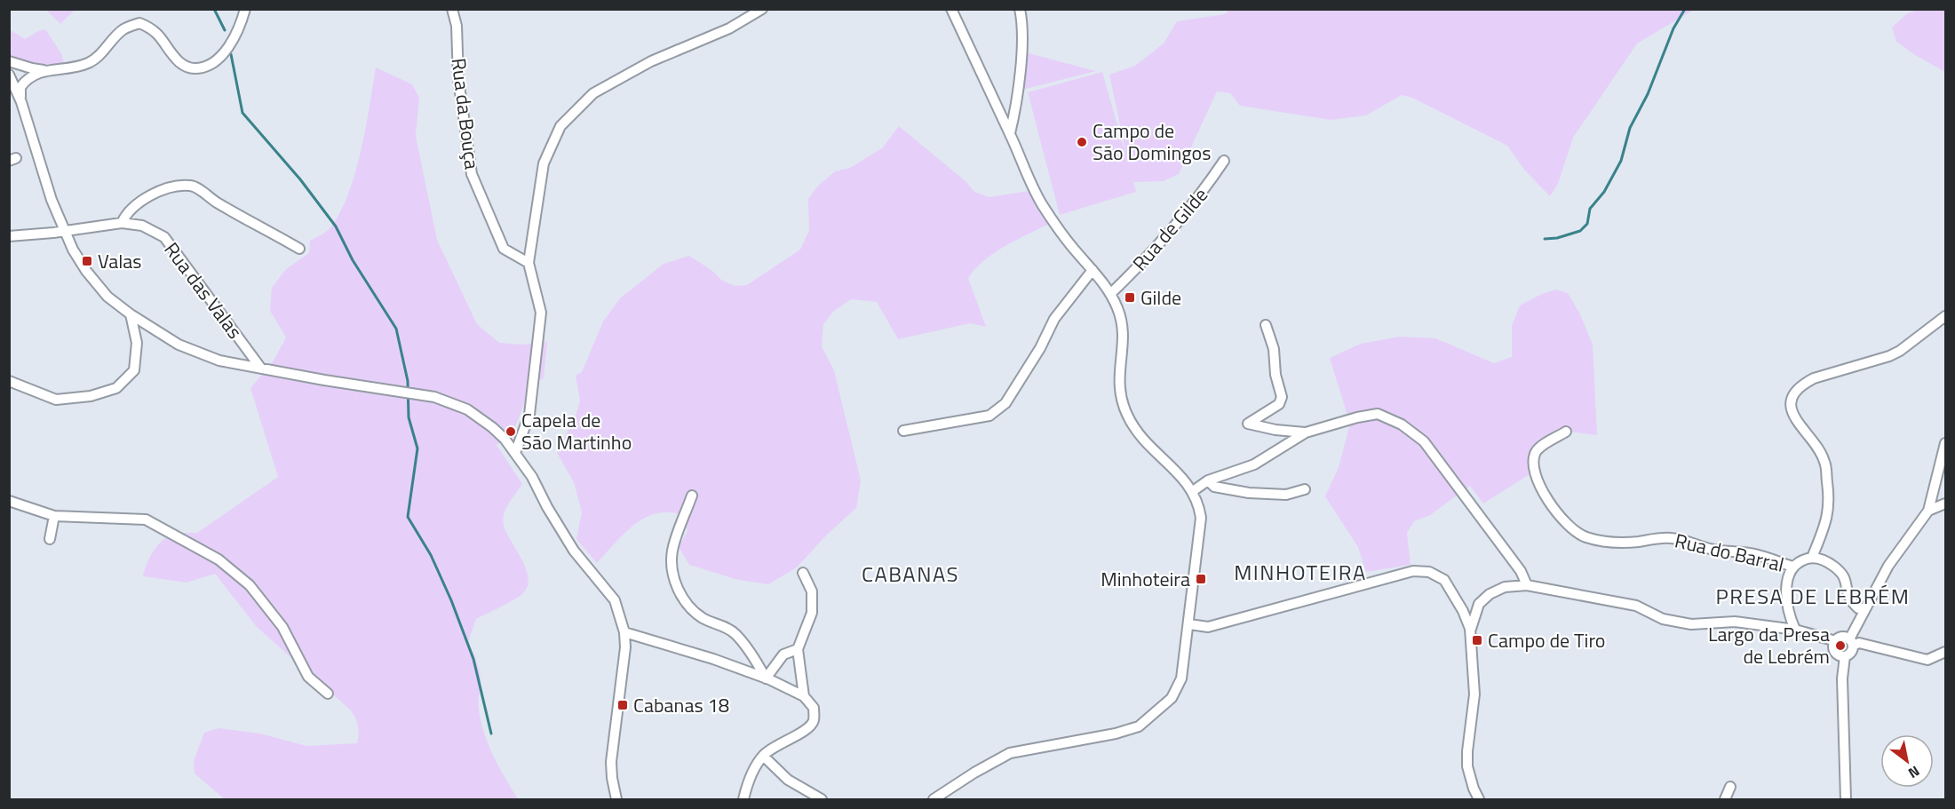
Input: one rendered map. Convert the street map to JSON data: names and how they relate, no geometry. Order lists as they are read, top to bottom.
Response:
{
  "streets": {
    "street": [
      "Rua da Bouça",
      "Rua de Gilde",
      "Rua das Valas",
      "Rua do Barral"
    ]
  },
  "districts": ["MINHOTEIRA", "CABANAS", "PRESA DE LEBRÉM"],
  "places": {
    "other": ["Campo de São Domingos", "Capela de São Martinho", "Largo da Presa de Lebrém"],
    "transit": [
      "Valas",
      "Gilde",
      "Minhoteira",
      "Campo de Tiro",
      "Cabanas 18"
    ]
  },
  "north": "bottom right"
}
